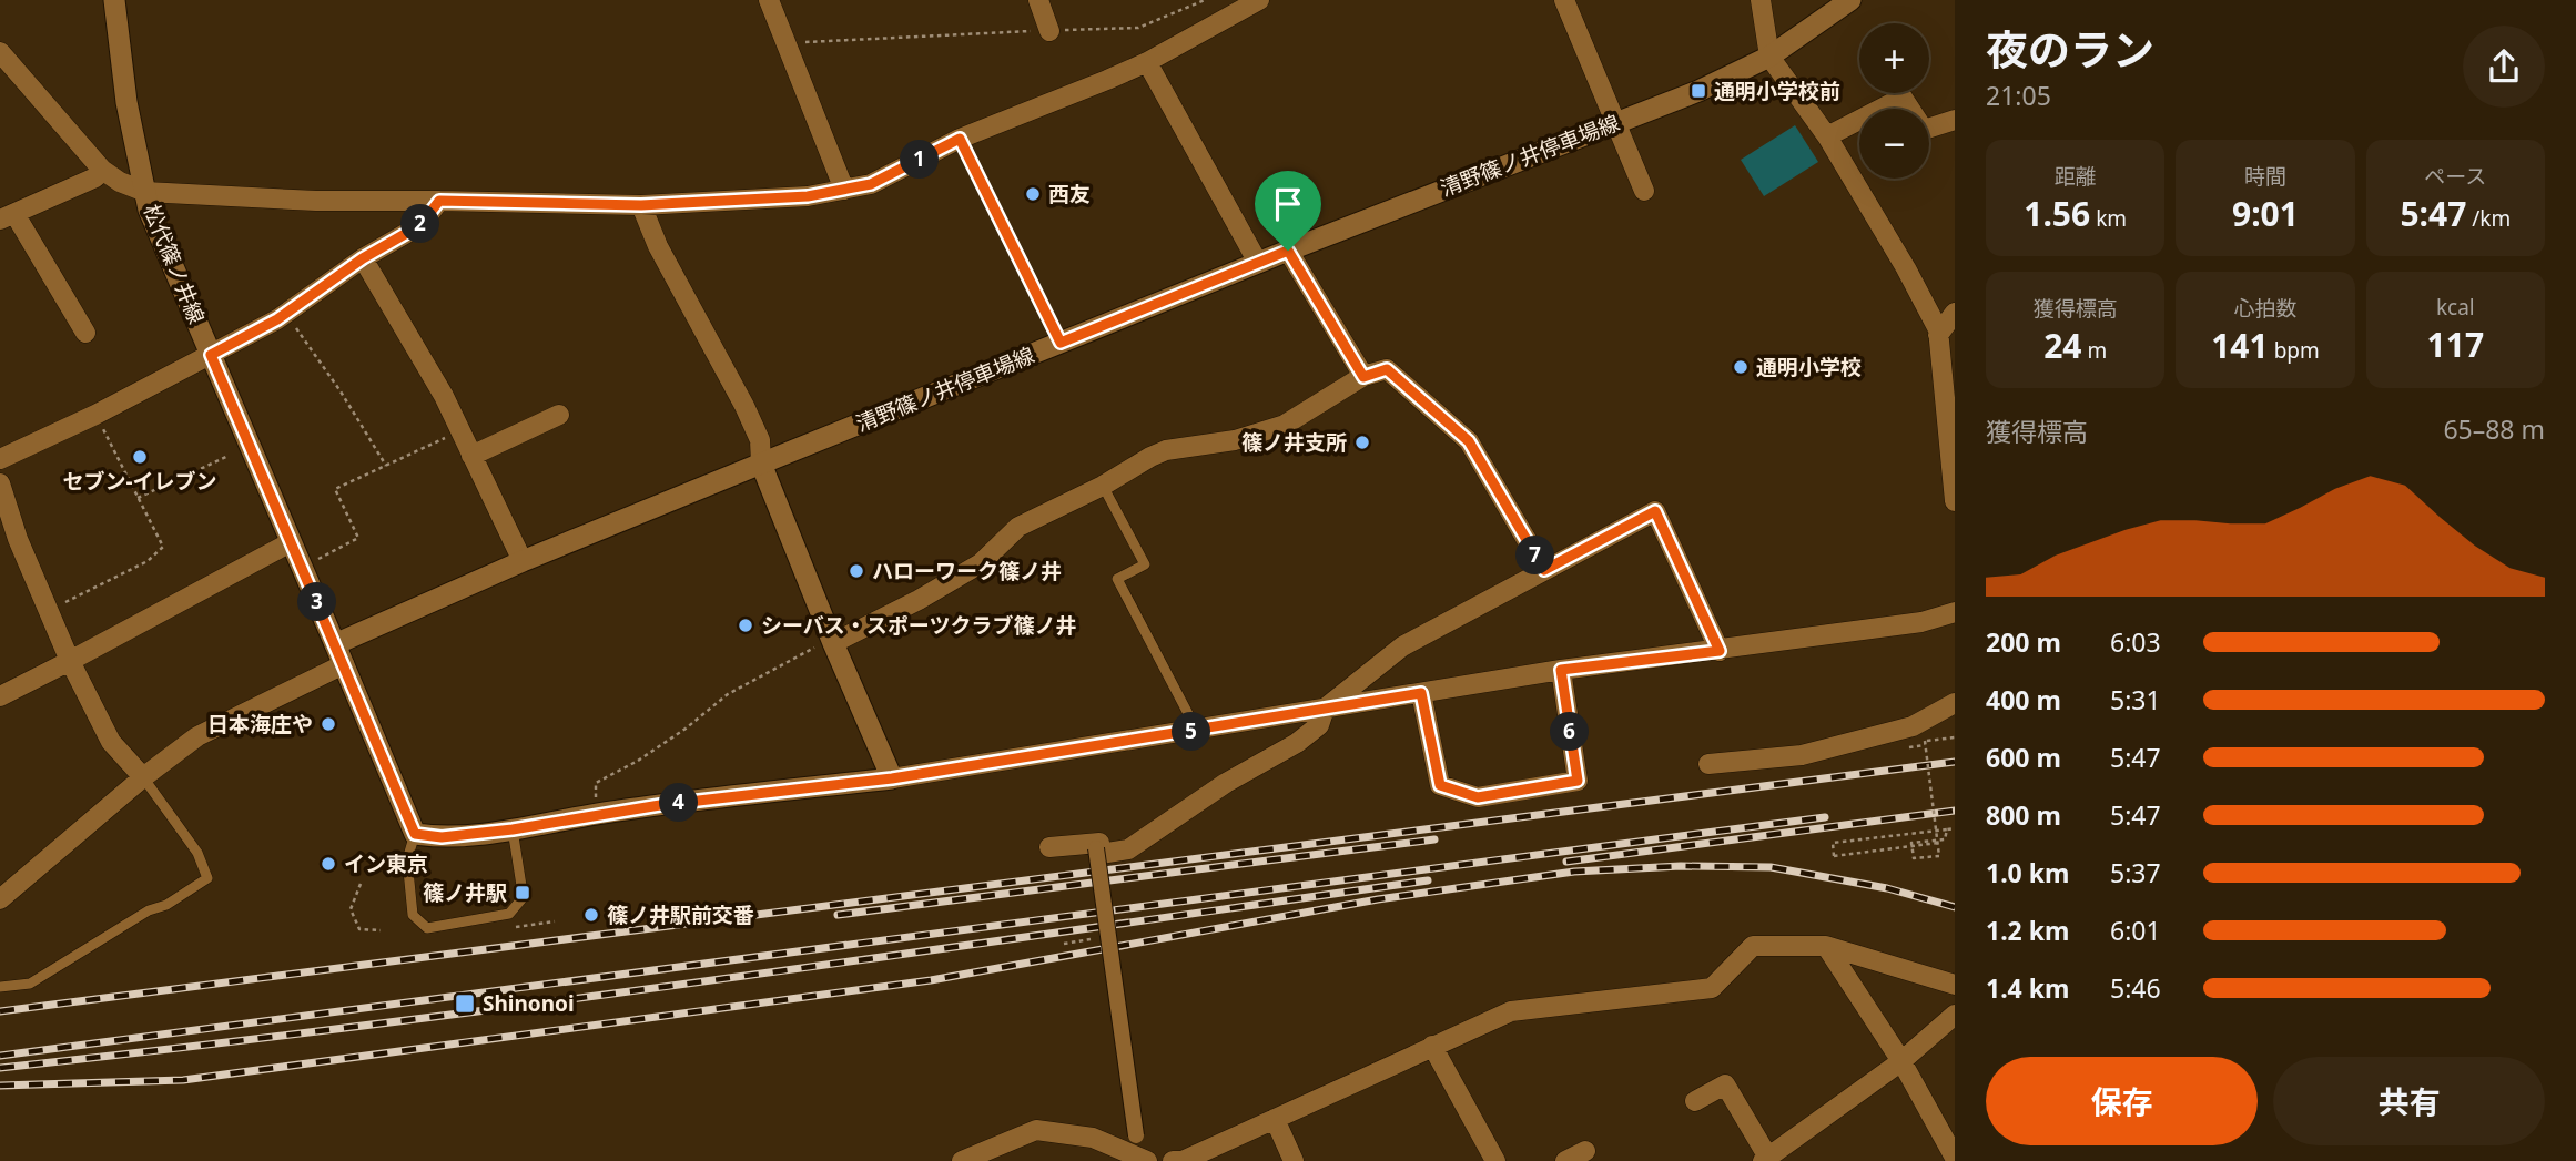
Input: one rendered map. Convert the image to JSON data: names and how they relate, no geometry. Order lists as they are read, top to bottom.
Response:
{
  "streets": {
    "main road": ["清野篠ノ井停車場線", "松代篠ノ井線"]
  },
  "crossings": [
    ["清野篠ノ井停車場線", "松代篠ノ井線"]
  ],
  "places": {
    "transit": ["通明小学校前", "篠ノ井駅", "Shinonoi"],
    "other": [
      "西友",
      "通明小学校",
      "篠ノ井支所",
      "セブン-イレブン",
      "ハローワーク篠ノ井",
      "シーバス・スポーツクラブ篠ノ井",
      "日本海庄や",
      "イン東京",
      "篠ノ井駅前交番"
    ]
  },
  "page": {
    "heading": ["夜のラン", "21:05"],
    "map_buttons": ["+", "−"],
    "stats": [
      ["距離", "1.56 km"],
      ["時間", "9:01"],
      ["ペース", "5:47 /km"],
      ["獲得標高", "24 m"],
      ["心拍数", "141 bpm"],
      ["kcal", "117"]
    ],
    "pins": [
      "1",
      "2",
      "7",
      "3",
      "5",
      "6",
      "4"
    ],
    "chart": ["獲得標高", "65–88 m"],
    "list": [
      {
        "name": "200 m",
        "note": "6:03"
      },
      {
        "name": "400 m",
        "note": "5:31"
      },
      {
        "name": "600 m",
        "note": "5:47"
      },
      {
        "name": "800 m",
        "note": "5:47"
      },
      {
        "name": "1.0 km",
        "note": "5:37"
      },
      {
        "name": "1.2 km",
        "note": "6:01"
      },
      {
        "name": "1.4 km",
        "note": "5:46"
      }
    ],
    "buttons": ["保存", "共有"]
  }
}
